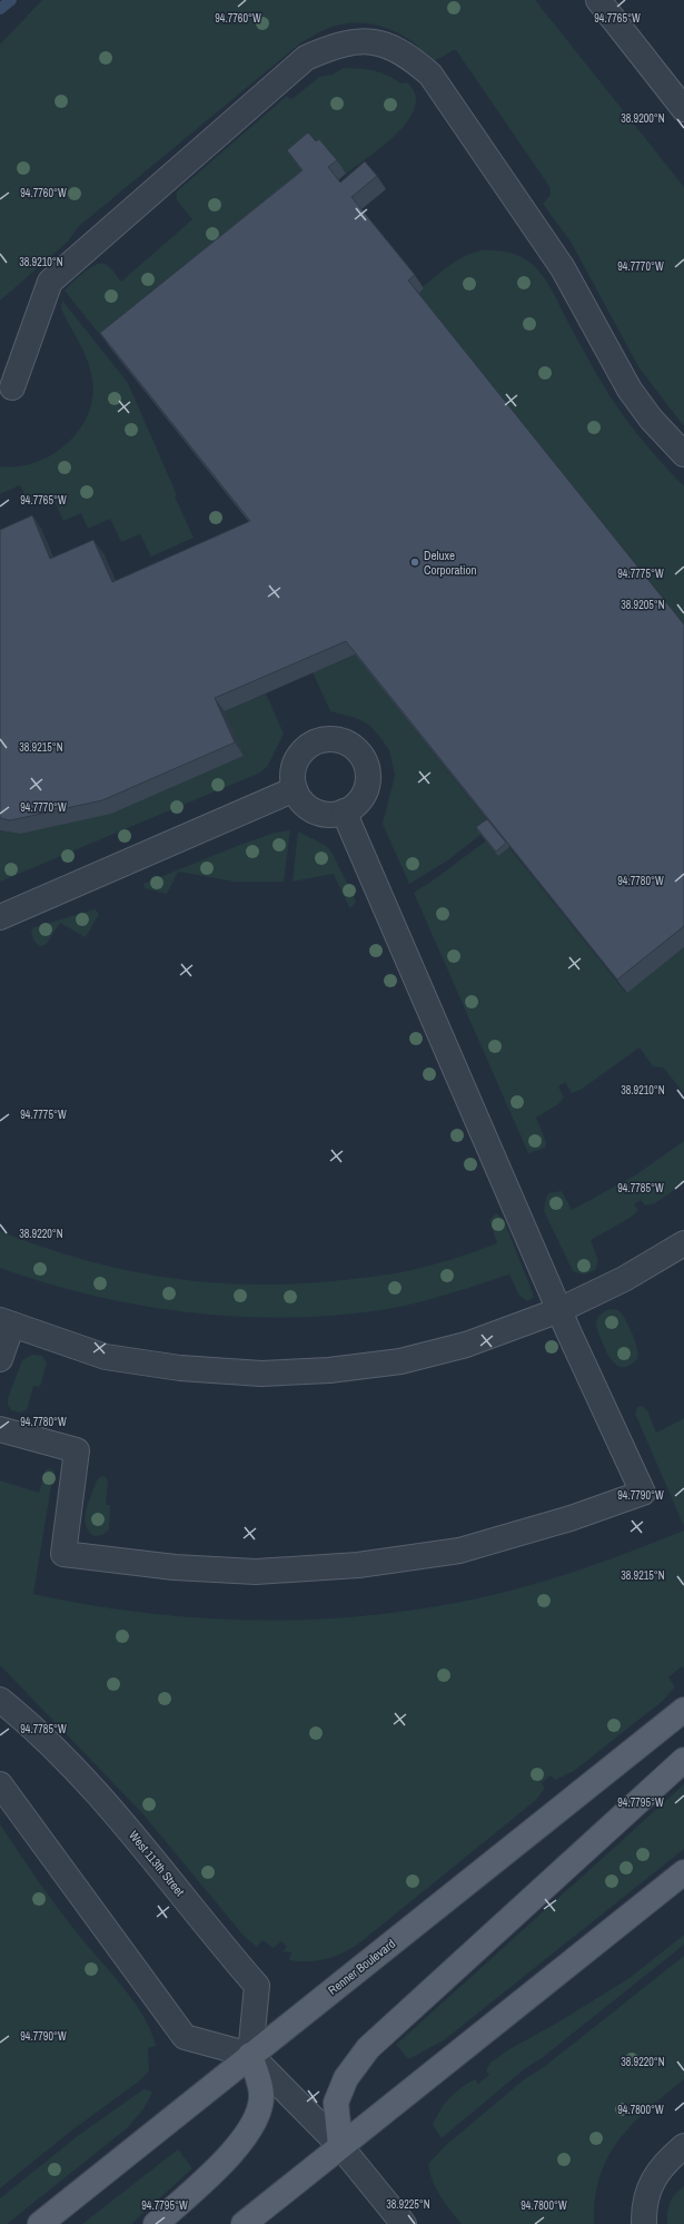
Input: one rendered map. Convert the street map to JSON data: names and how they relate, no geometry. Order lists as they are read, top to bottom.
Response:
{
  "streets": {
    "main road": ["Renner Boulevard"],
    "street": ["West 113th Street"]
  },
  "crossings": [
    ["West 113th Street", "Renner Boulevard"]
  ],
  "places": ["Deluxe Corporation"],
  "coordinates": [
    "94.7760°W",
    "94.7765°W",
    "38.9200°N",
    "38.9210°N",
    "94.7770°W",
    "94.7775°W",
    "38.9205°N",
    "38.9215°N",
    "94.7780°W",
    "94.7785°W",
    "38.9220°N",
    "94.7790°W",
    "94.7795°W",
    "94.7800°W",
    "38.9225°N"
  ]
}
